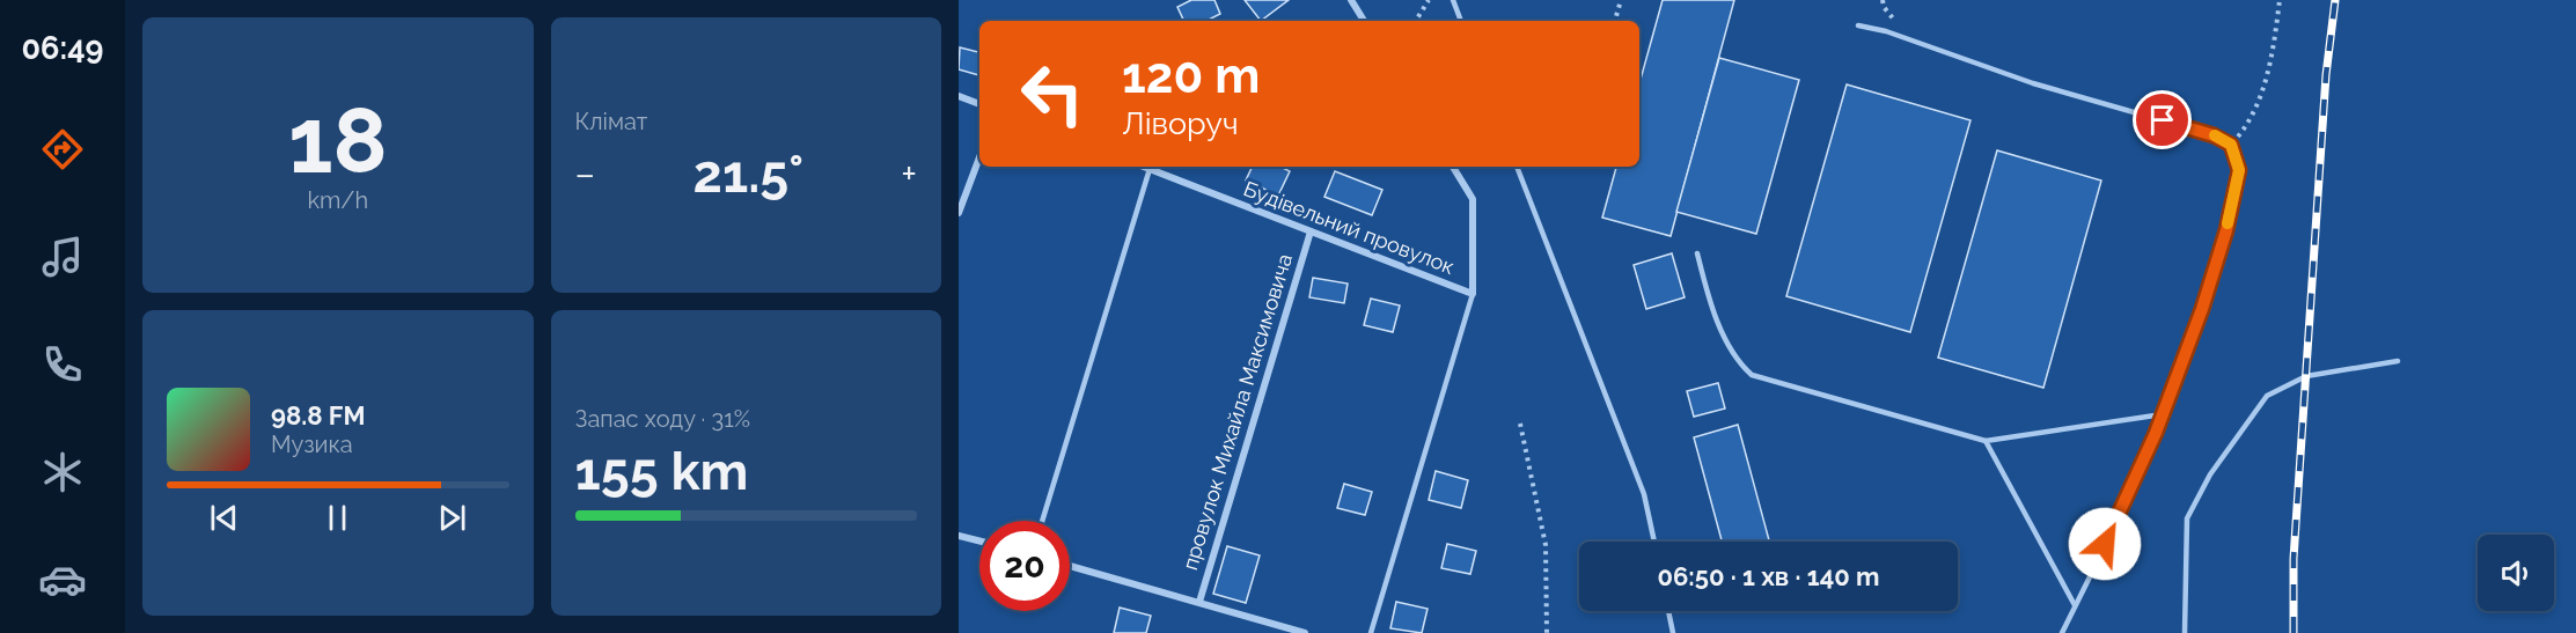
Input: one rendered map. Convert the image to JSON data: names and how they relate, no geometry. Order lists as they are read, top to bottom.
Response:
{
  "streets": {
    "street": ["Будівельний провулок", "провулок Михайла Максимовича"]
  },
  "crossings": [
    ["Будівельний провулок", "провулок Михайла Максимовича"]
  ],
  "page": {
    "tabs": "06:49",
    "tile": [
      ["18", "km/h"],
      "Клімат",
      ["Запас ходу · 31%", "155 km"]
    ],
    "turn": ["120 m", "Ліворуч"],
    "heat": ["−", "21.5°", "+"],
    "song": ["98.8 FM", "Музика"],
    "limit": "20",
    "trip": "06:50 · 1 хв · 140 m"
  }
}
